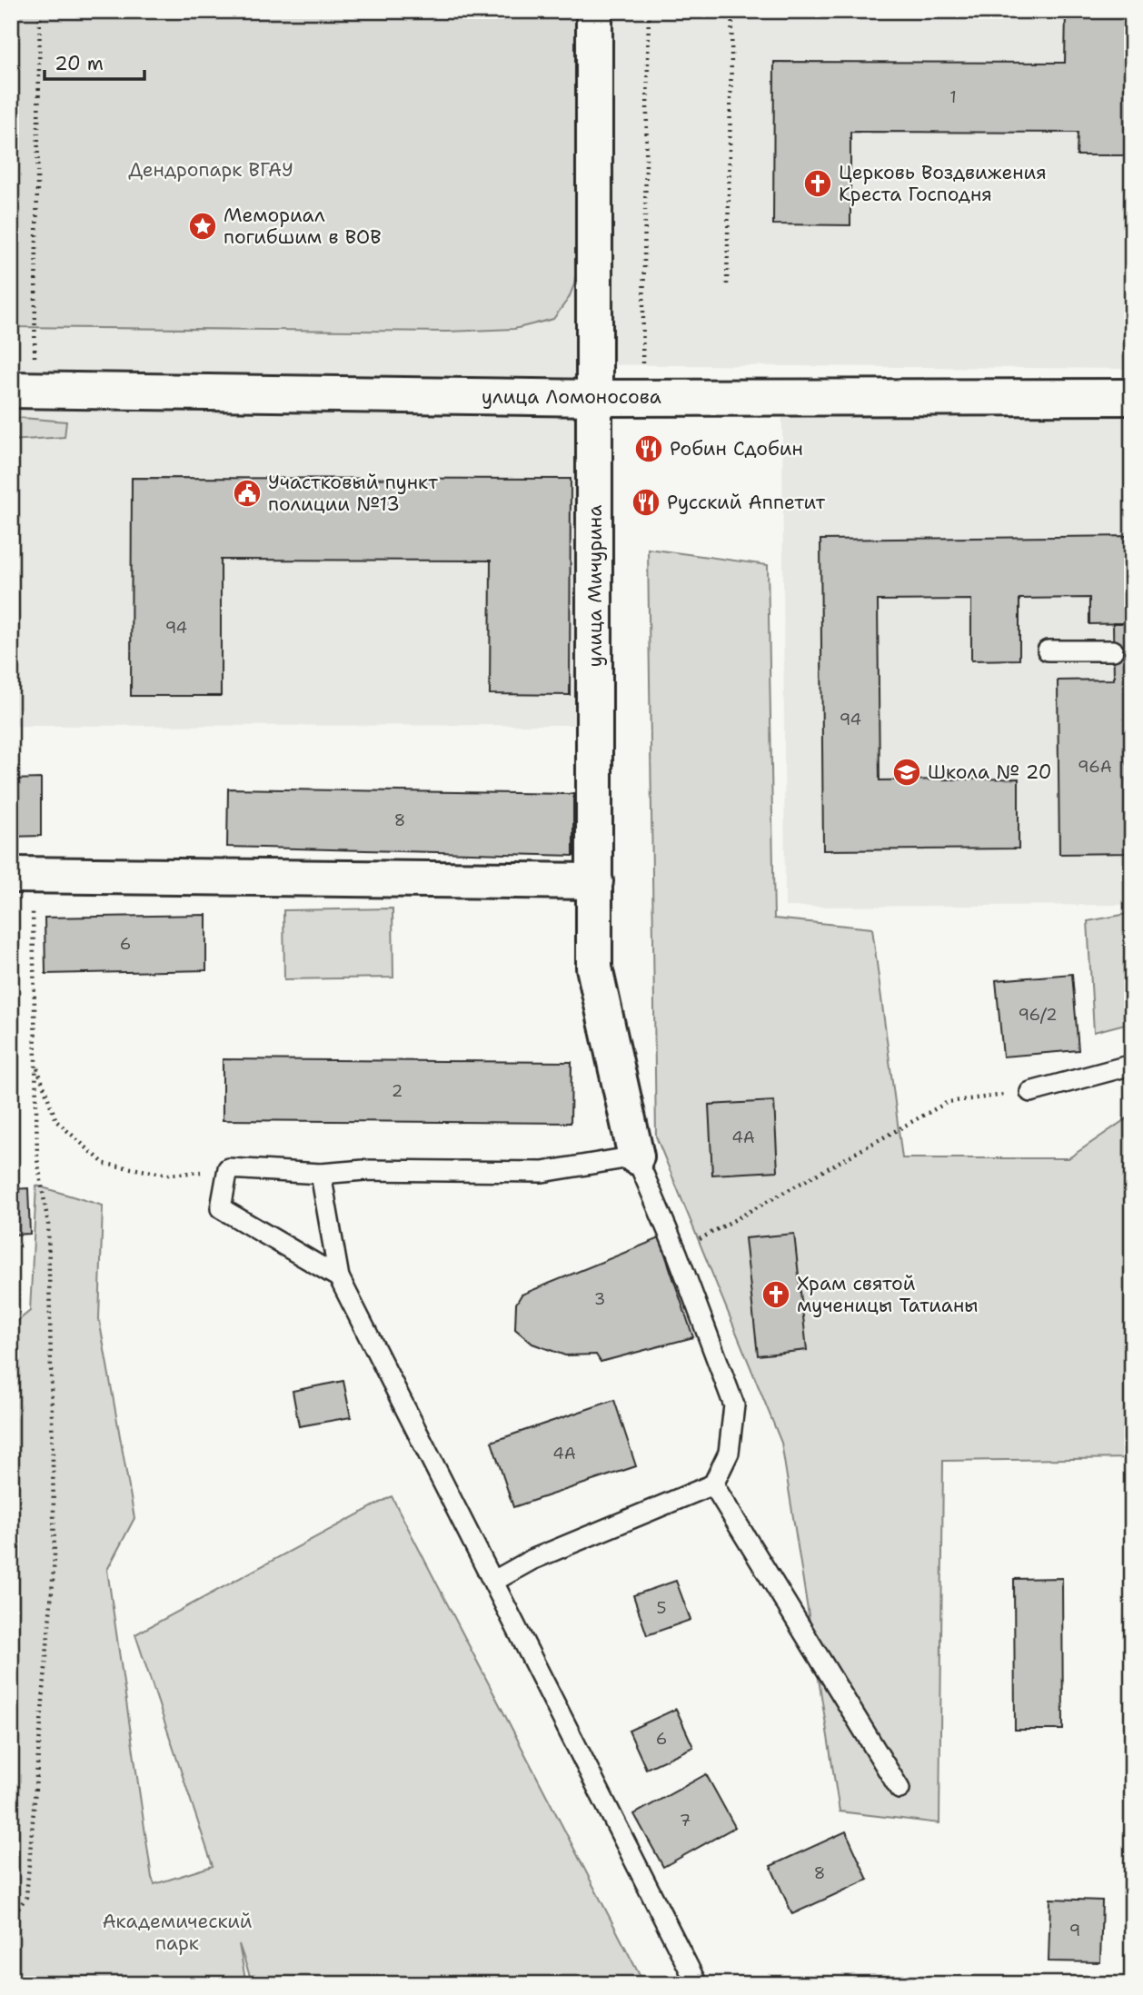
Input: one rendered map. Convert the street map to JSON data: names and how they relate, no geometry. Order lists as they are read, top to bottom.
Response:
{
  "streets": {
    "street": ["улица Ломоносова", "улица Мичурина"]
  },
  "crossings": [
    ["улица Ломоносова", "улица Мичурина"]
  ],
  "parks": ["Дендропарк ВГАУ", "Академический парк"],
  "places": {
    "church": ["Церковь Воздвижения Креста Господня", "Храм святой мученицы Татианы"],
    "place": ["Мемориал погибшим в ВОВ"],
    "restaurant": ["Робин Сдобин", "Русский Аппетит"],
    "public building": ["Участковый пункт полиции №13"],
    "school or university": ["Школа № 20"]
  },
  "house_numbers": [
    "1",
    "94",
    "94",
    "96А",
    "8",
    "6",
    "96/2",
    "2",
    "4А",
    "3",
    "4А",
    "5",
    "6",
    "7",
    "8",
    "9"
  ],
  "scale_bar": "20 m"
}
